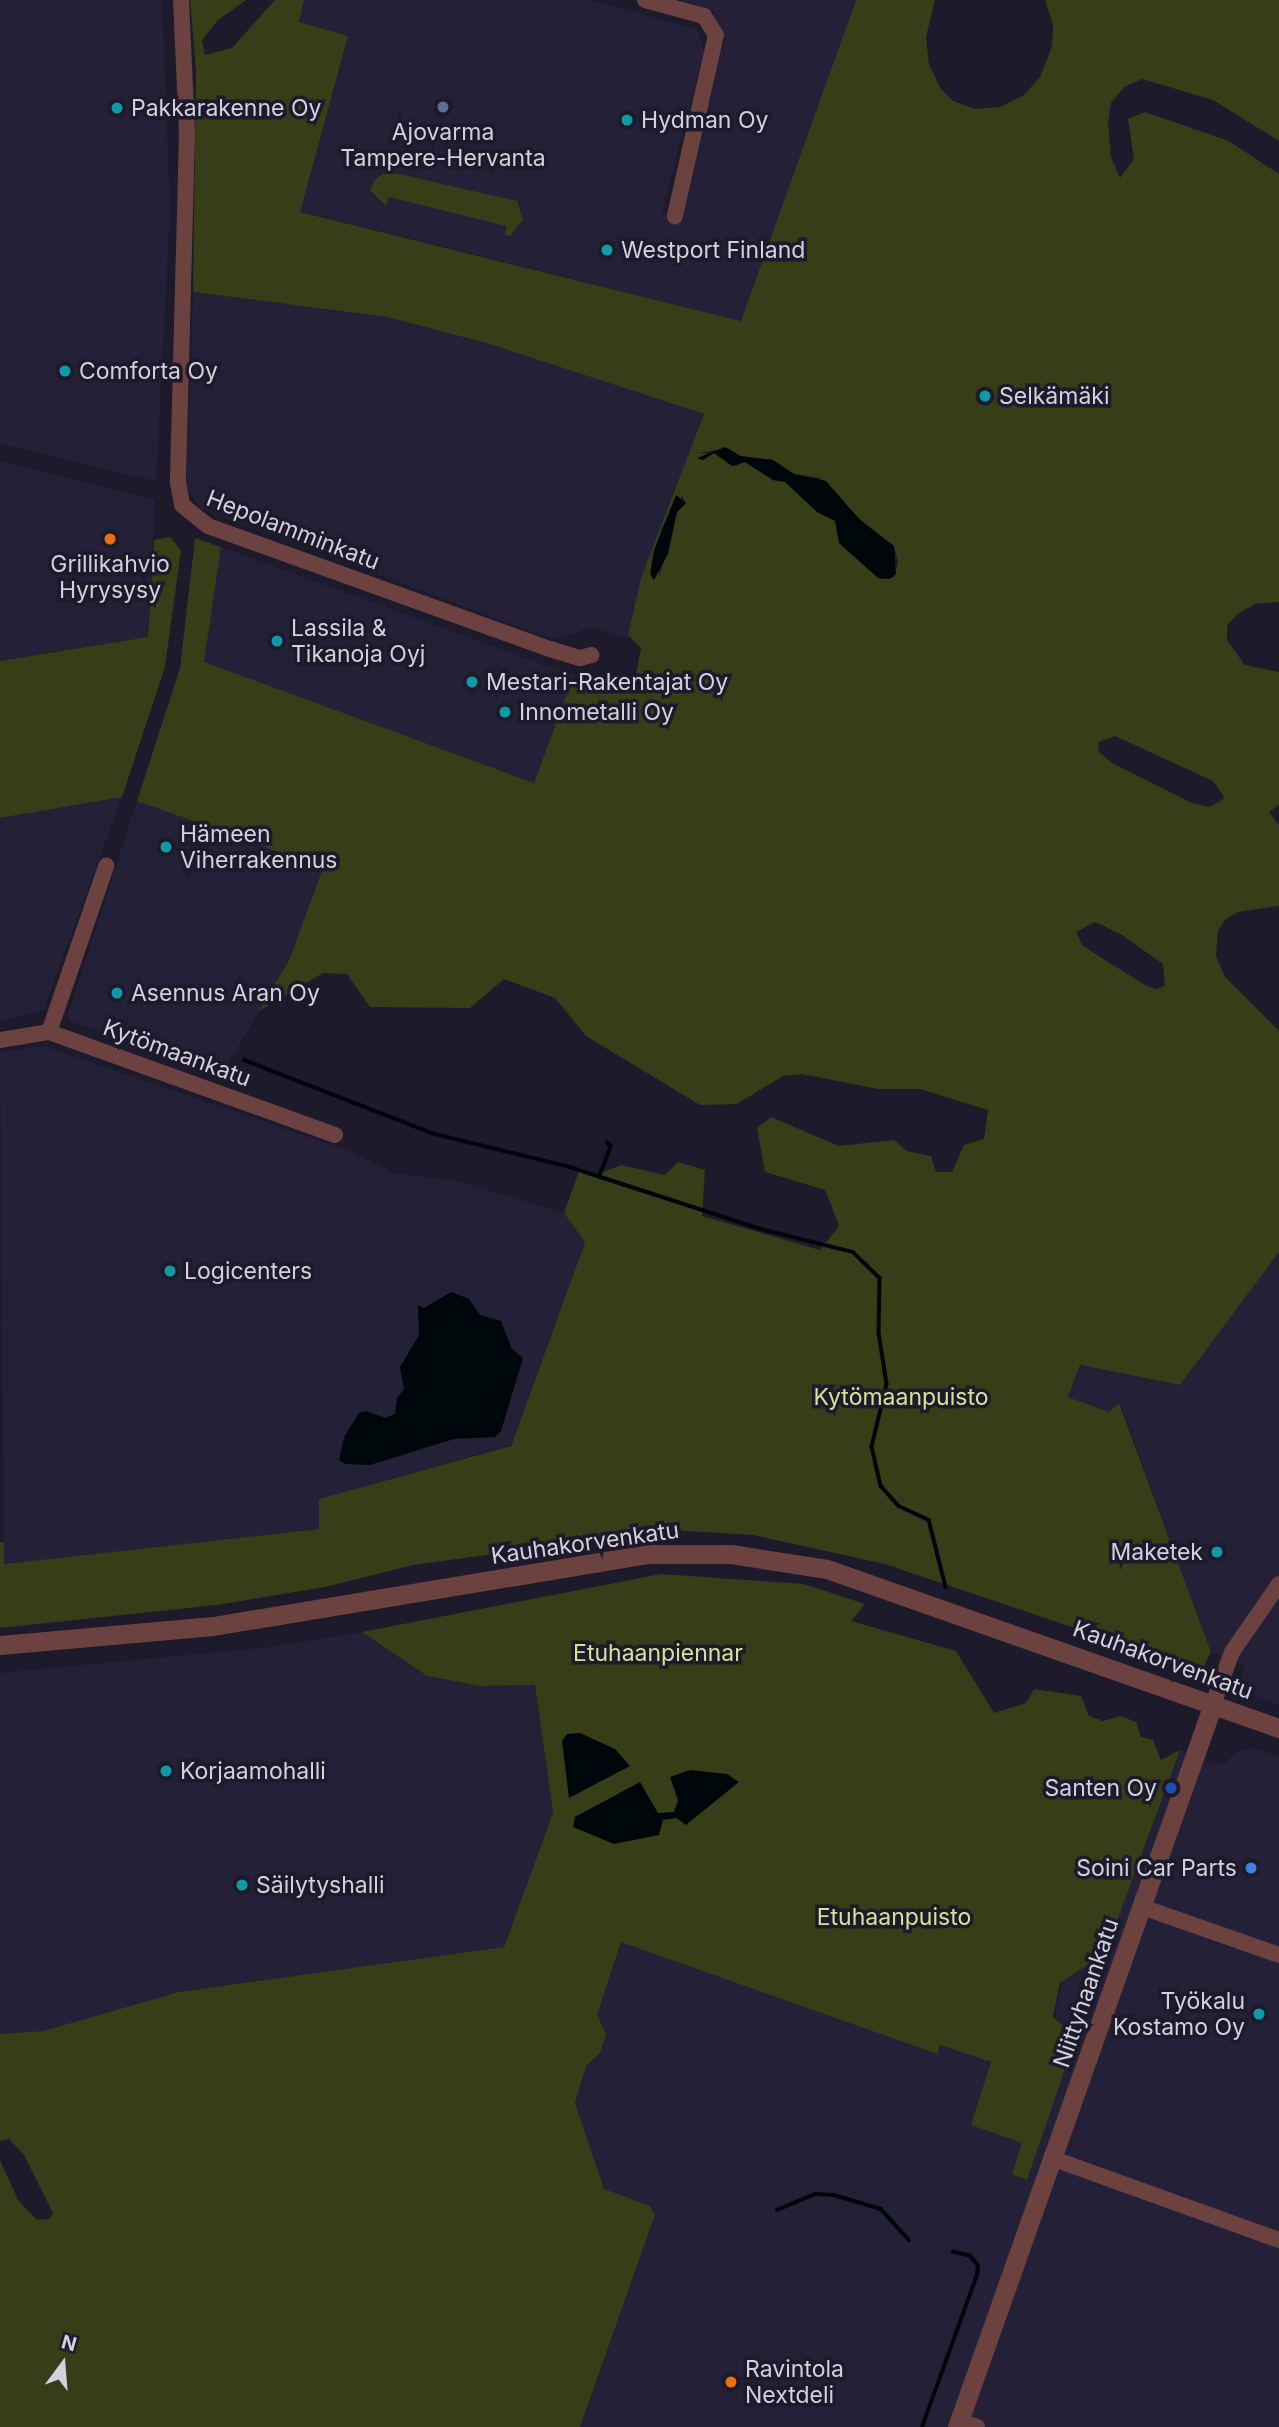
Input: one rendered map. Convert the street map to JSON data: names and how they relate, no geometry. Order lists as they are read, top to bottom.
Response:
{
  "streets": {
    "street": [
      "Hepolamminkatu",
      "Kytömaankatu",
      "Kauhakorvenkatu",
      "Niittyhaankatu"
    ]
  },
  "crossings": [
    ["Kauhakorvenkatu", "Niittyhaankatu"]
  ],
  "parks": ["Kytömaanpuisto", "Etuhaanpiennar", "Etuhaanpuisto"],
  "places": [
    "Ajovarma Tampere-Hervanta",
    "Pakkarakenne Oy",
    "Hydman Oy",
    "Westport Finland",
    "Comforta Oy",
    "Selkämäki",
    "Grillikahvio Hyrysysy",
    "Lassila & Tikanoja Oyj",
    "Mestari-Rakentajat Oy",
    "Innometalli Oy",
    "Hämeen Viherrakennus",
    "Asennus Aran Oy",
    "Logicenters",
    "Maketek",
    "Korjaamohalli",
    "Santen Oy",
    "Soini Car Parts",
    "Säilytyshalli",
    "Työkalu Kostamo Oy",
    "Ravintola Nextdeli"
  ],
  "north": "top"
}
